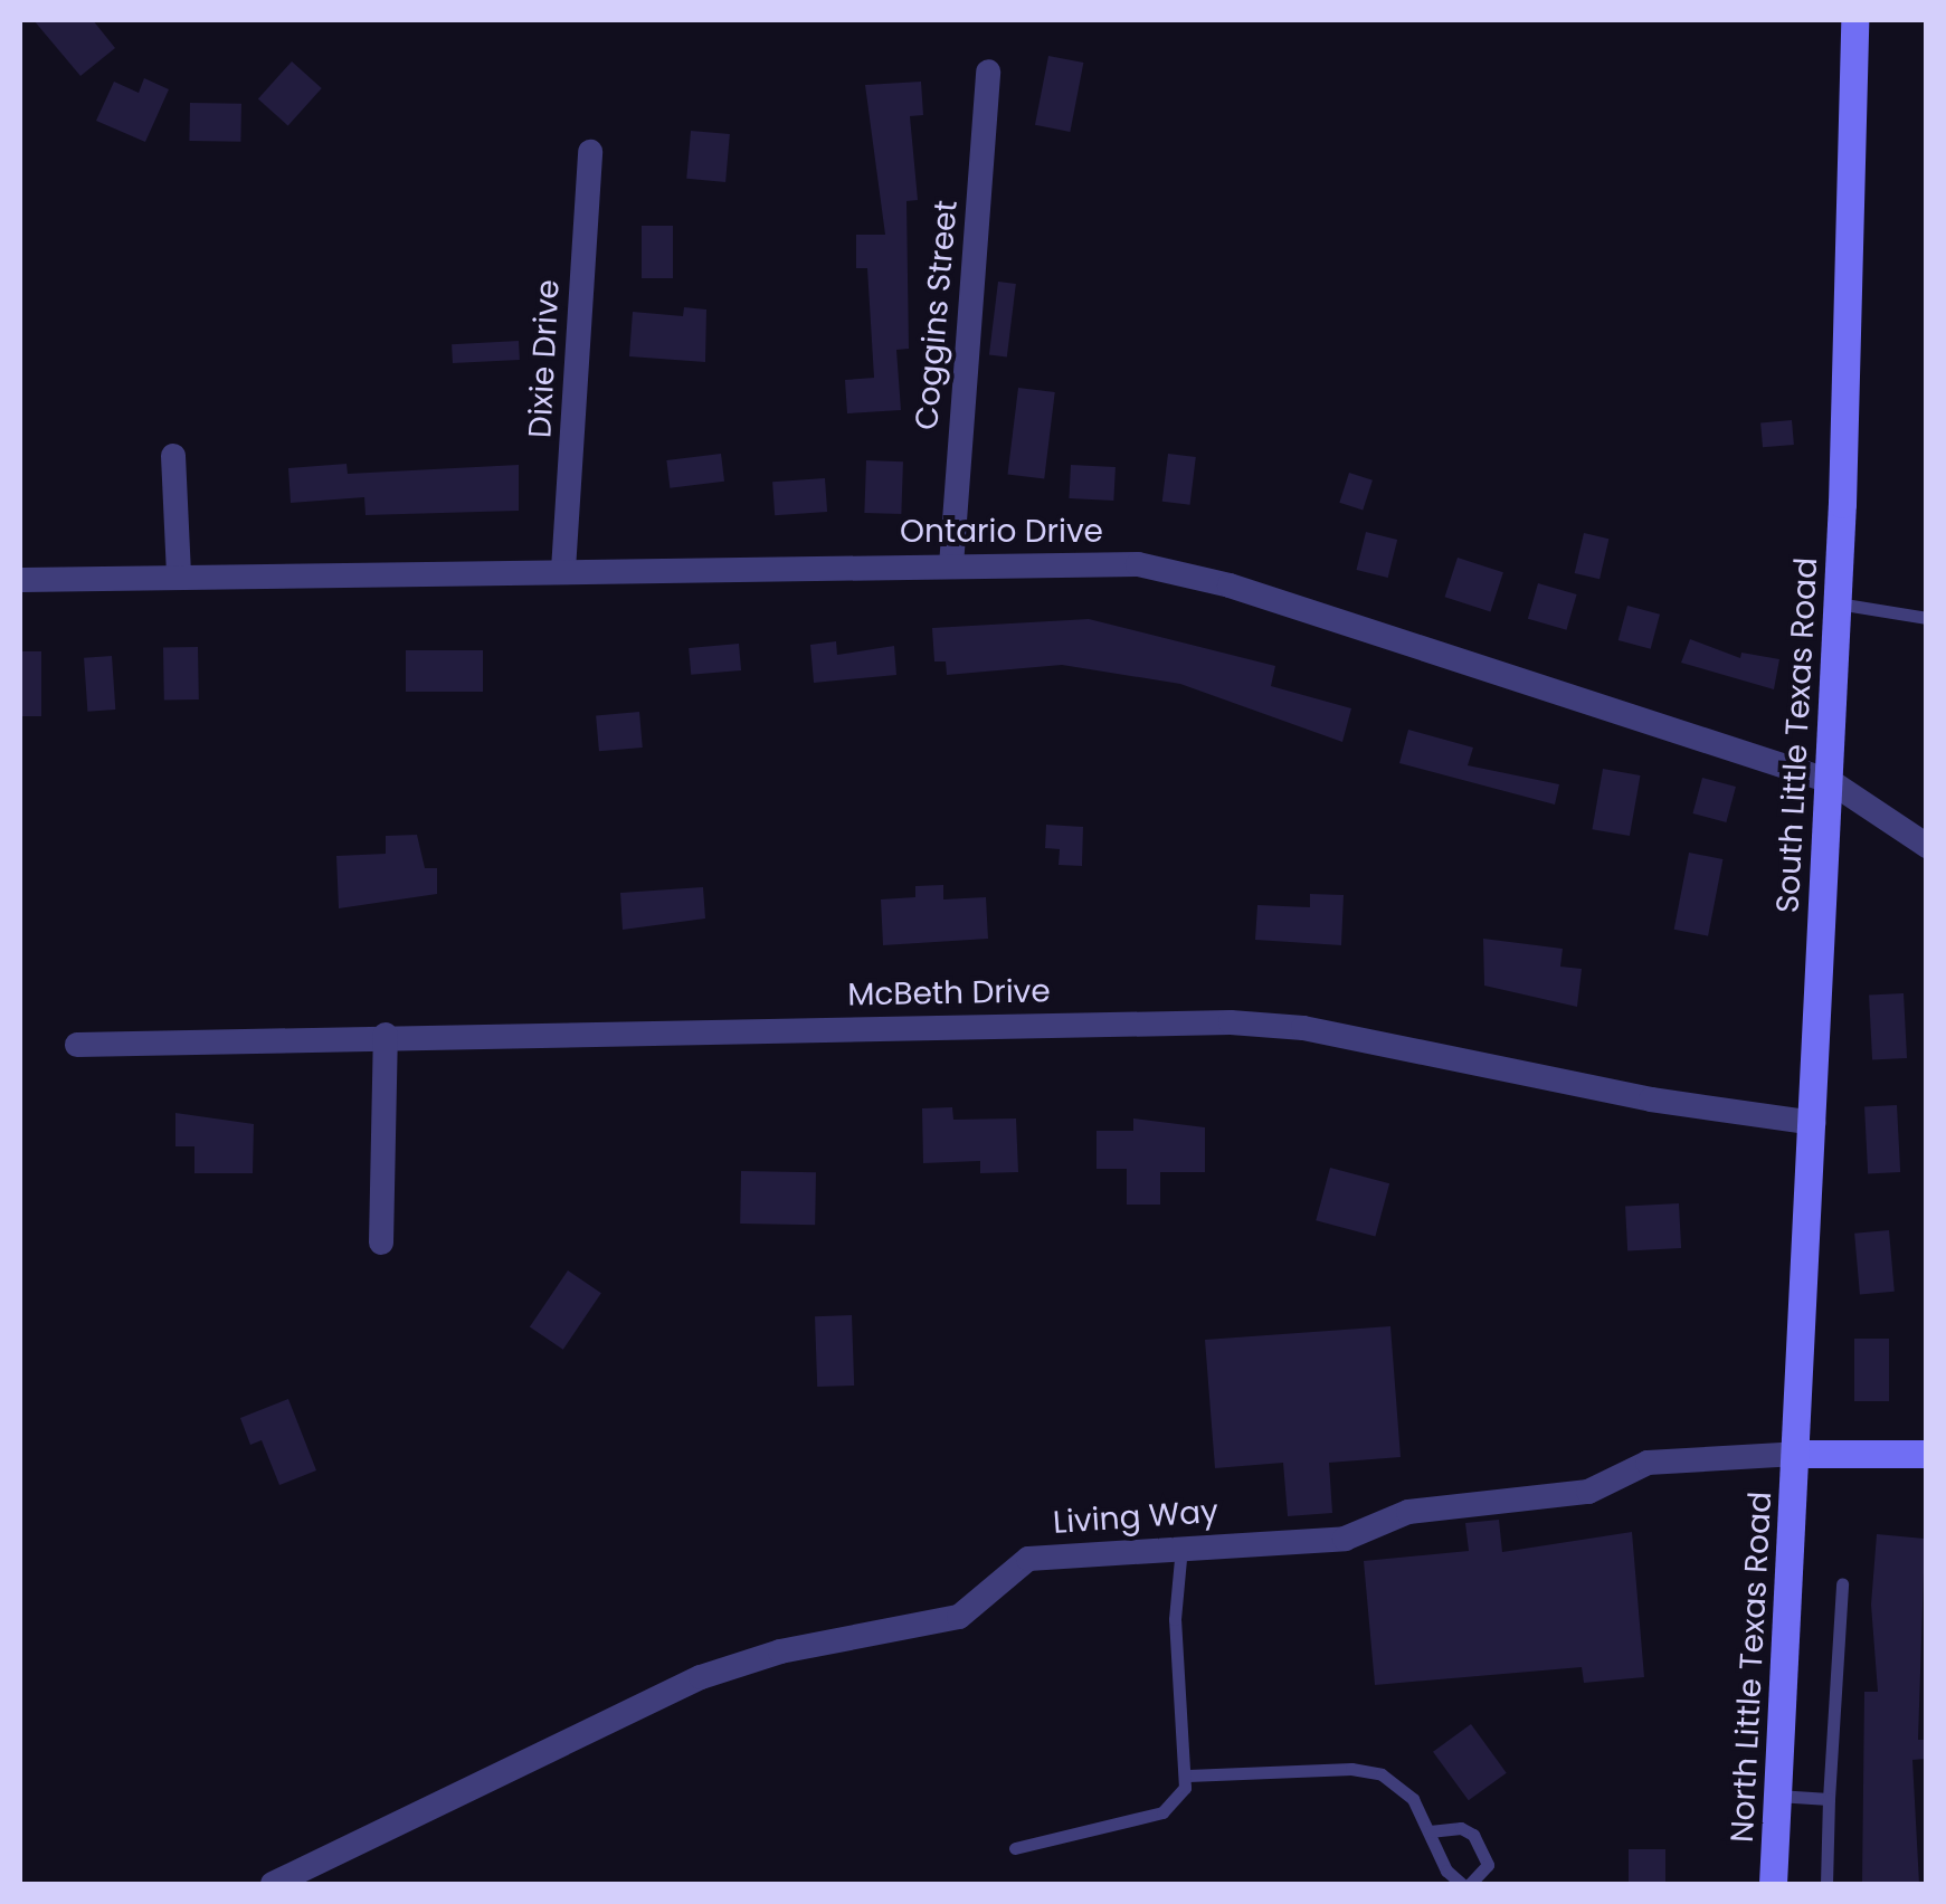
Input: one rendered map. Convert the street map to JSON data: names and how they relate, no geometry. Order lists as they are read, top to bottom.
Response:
{
  "streets": {
    "street": [
      "Coggins Street",
      "Dixie Drive",
      "Ontario Drive",
      "South Little Texas Road",
      "McBeth Drive",
      "Living Way",
      "North Little Texas Road"
    ]
  },
  "crossings": [
    ["Coggins Street", "Ontario Drive"],
    ["Dixie Drive", "Ontario Drive"],
    ["Ontario Drive", "South Little Texas Road"],
    ["South Little Texas Road", "McBeth Drive"],
    ["South Little Texas Road", "Living Way"],
    ["South Little Texas Road", "North Little Texas Road"],
    ["Living Way", "North Little Texas Road"]
  ]
}
